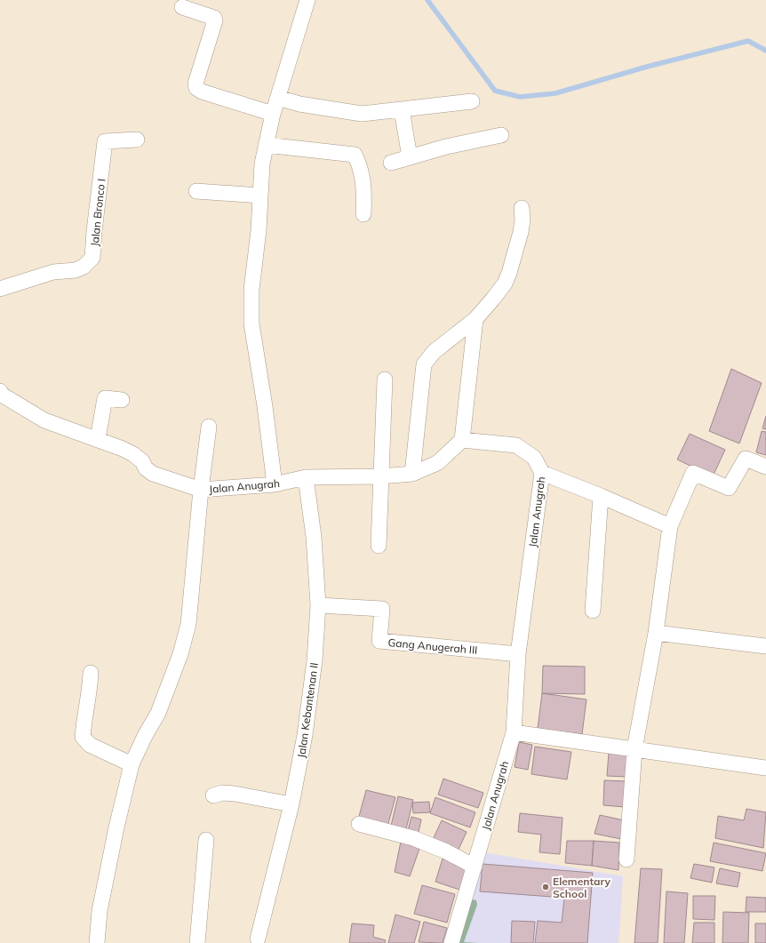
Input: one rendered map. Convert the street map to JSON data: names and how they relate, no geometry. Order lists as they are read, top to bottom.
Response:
{
  "streets": {
    "street": [
      "Jalan Bronco I",
      "Jalan Anugrah",
      "Gang Anugerah III",
      "Jalan Kebantenan II"
    ]
  },
  "crossings": [
    ["Jalan Anugrah", "Gang Anugerah III"],
    ["Jalan Anugrah", "Jalan Kebantenan II"],
    ["Gang Anugerah III", "Jalan Kebantenan II"]
  ],
  "places": ["Elementary School"]
}
